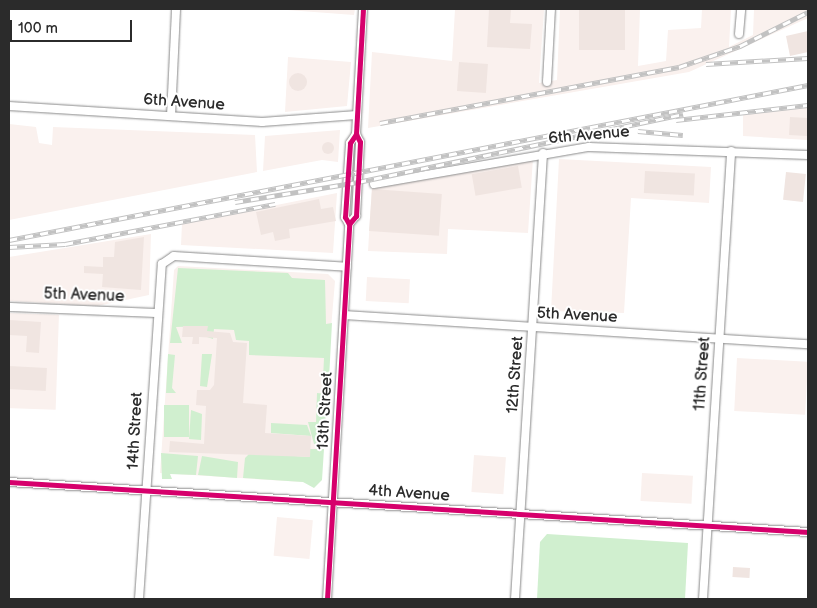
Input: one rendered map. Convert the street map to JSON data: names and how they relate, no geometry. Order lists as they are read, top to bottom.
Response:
{
  "streets": {
    "street": [
      "6th Avenue",
      "5th Avenue",
      "11th Street",
      "12th Street",
      "13th Street",
      "14th Street",
      "4th Avenue"
    ]
  },
  "crossings": [
    ["6th Avenue", "11th Street"],
    ["6th Avenue", "12th Street"],
    ["6th Avenue", "13th Street"],
    ["5th Avenue", "11th Street"],
    ["5th Avenue", "12th Street"],
    ["5th Avenue", "13th Street"],
    ["5th Avenue", "14th Street"],
    ["11th Street", "4th Avenue"],
    ["12th Street", "4th Avenue"],
    ["13th Street", "14th Street"],
    ["13th Street", "4th Avenue"],
    ["14th Street", "4th Avenue"]
  ],
  "scale_bar": "100 m"
}
